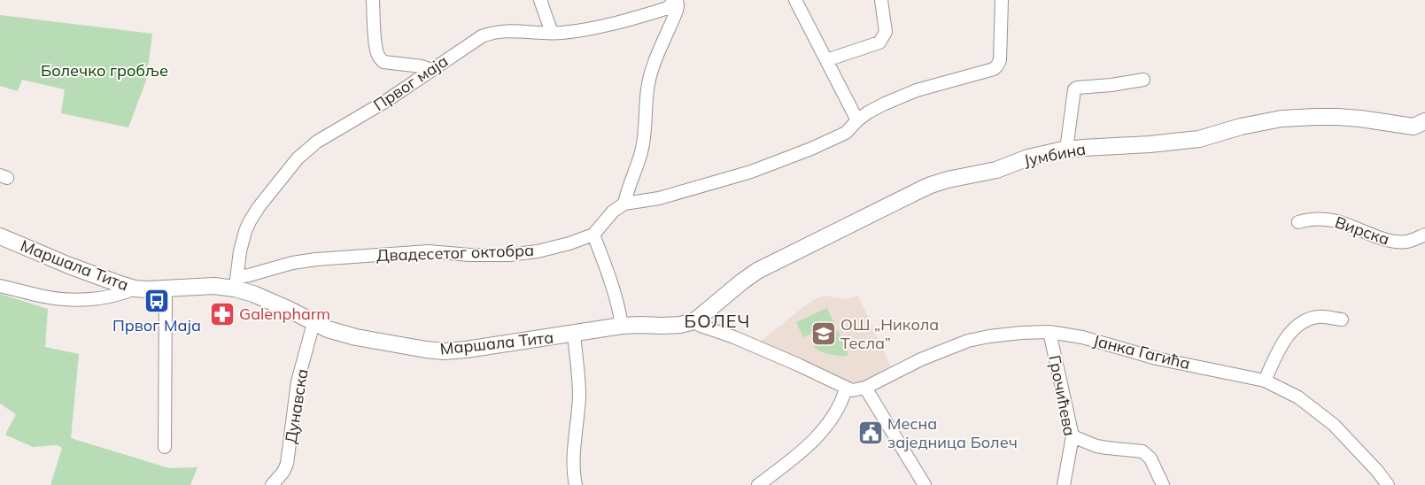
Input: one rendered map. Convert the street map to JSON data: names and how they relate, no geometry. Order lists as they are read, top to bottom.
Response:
{
  "streets": {
    "street": [
      "Првог маја",
      "Јумбина",
      "Вирска",
      "Двадесетог октобра",
      "Маршала Тита",
      "Јанка Гагића",
      "Грочићева",
      "Дунавска"
    ]
  },
  "crossings": [
    ["Првог маја", "Двадесетог октобра"],
    ["Првог маја", "Маршала Тита"],
    ["Јумбина", "Маршала Тита"],
    ["Двадесетог октобра", "Маршала Тита"],
    ["Маршала Тита", "Дунавска"],
    ["Јанка Гагића", "Грочићева"]
  ],
  "districts": ["БОЛЕЧ"],
  "parks": ["Болечко гробље"],
  "places": {
    "bus stop": ["Првог Маја"],
    "pharmacy": ["Galenpharm"],
    "school or university": ["ОШ „Никола Тесла”"],
    "public building": ["Месна заједница Болеч"]
  }
}
